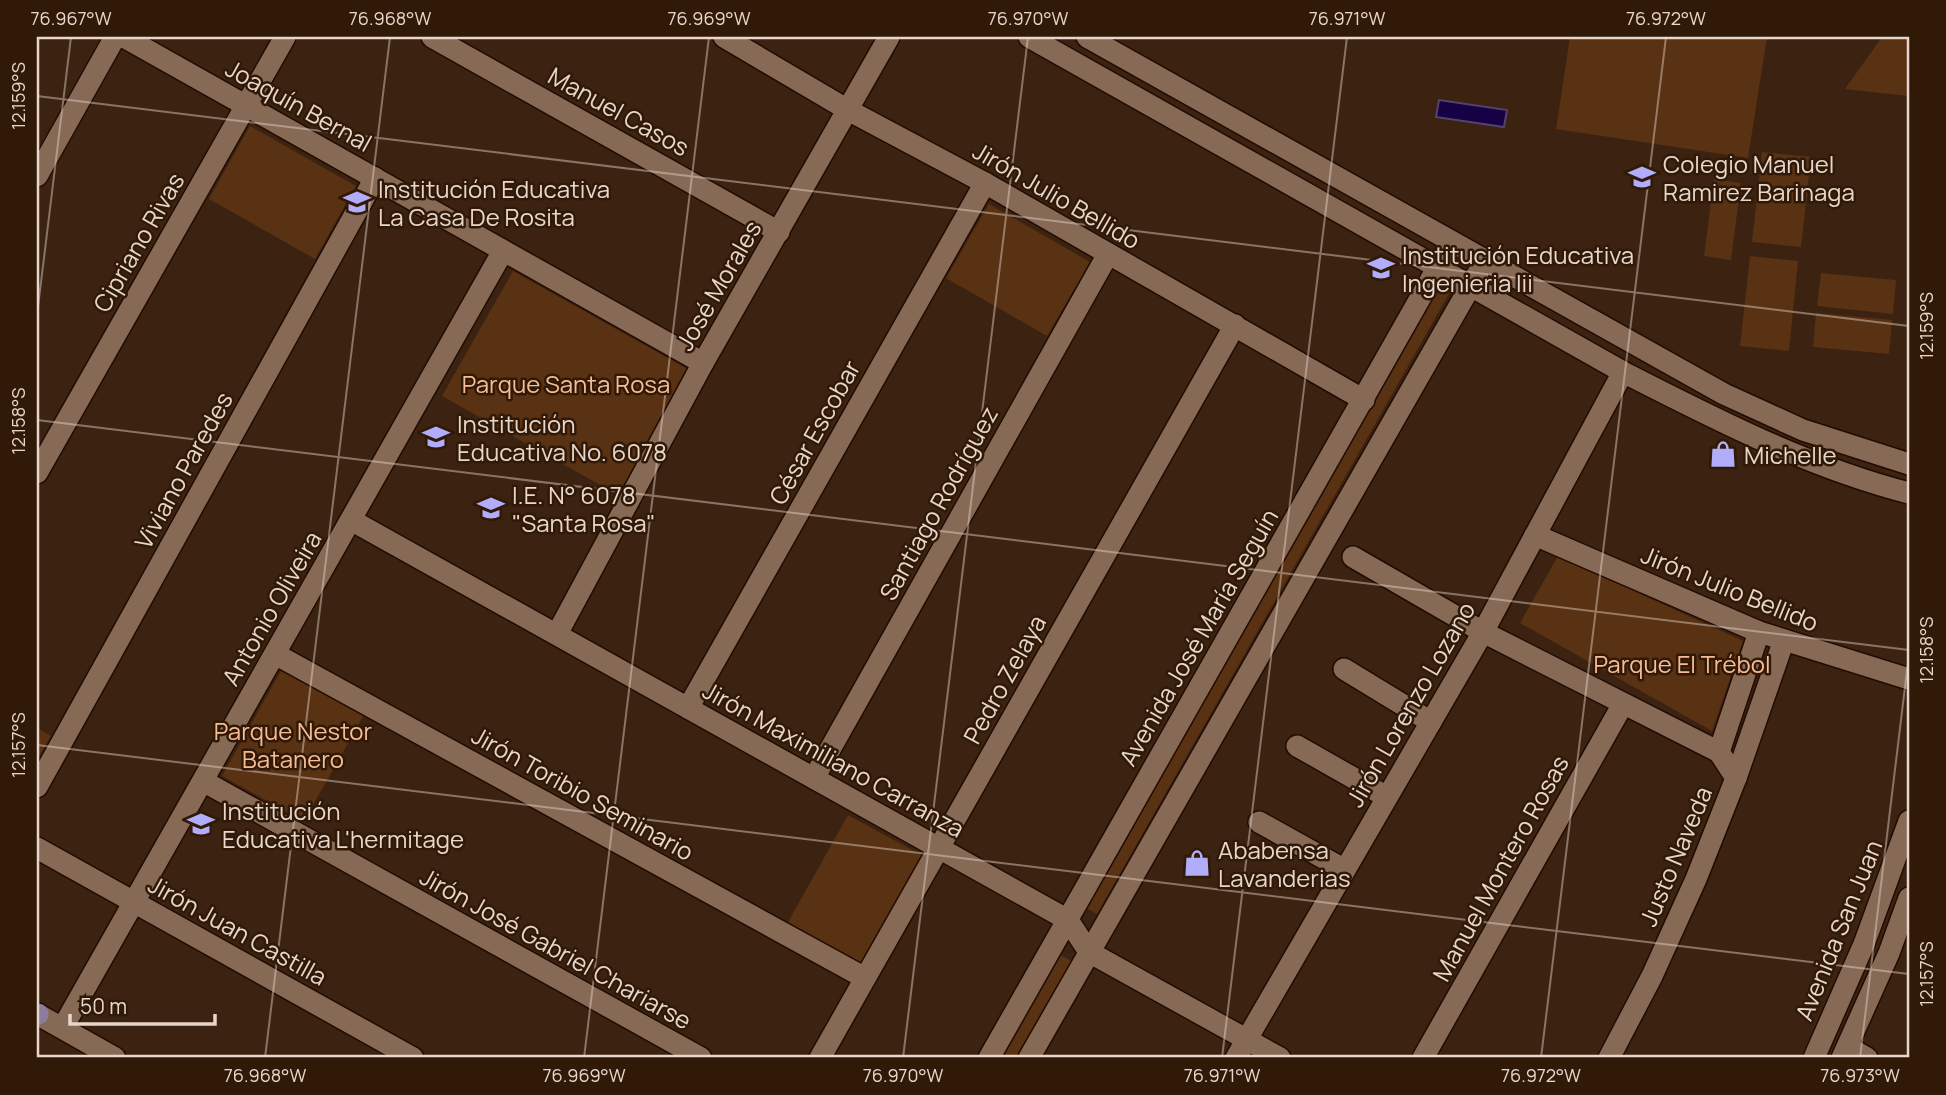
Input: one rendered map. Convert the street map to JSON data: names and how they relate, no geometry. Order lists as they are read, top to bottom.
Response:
{
  "streets": {
    "street": [
      "Joaquín Bernal",
      "Manuel Casos",
      "Jirón Julio Bellido",
      "Cipriano Rivas",
      "José Morales",
      "César Escobar",
      "Viviano Paredes",
      "Santiago Rodríguez",
      "Antonio Oliveira",
      "Avenida José María Seguín",
      "Pedro Zelaya",
      "Jirón Lorenzo Lozano",
      "Jirón Maximiliano Carranza",
      "Jirón Toribio Seminario",
      "Justo Naveda",
      "Manuel Montero Rosas",
      "Jirón Juan Castilla",
      "Avenida San Juan",
      "Jirón José Gabriel Chariarse"
    ]
  },
  "crossings": [
    ["Joaquín Bernal", "Cipriano Rivas"],
    ["Joaquín Bernal", "José Morales"],
    ["Joaquín Bernal", "Viviano Paredes"],
    ["Joaquín Bernal", "Antonio Oliveira"],
    ["Manuel Casos", "José Morales"],
    ["Jirón Julio Bellido", "José Morales"],
    ["Jirón Julio Bellido", "César Escobar"],
    ["Jirón Julio Bellido", "Santiago Rodríguez"],
    ["Jirón Julio Bellido", "Avenida José María Seguín"],
    ["Jirón Julio Bellido", "Pedro Zelaya"],
    ["Jirón Julio Bellido", "Jirón Lorenzo Lozano"],
    ["José Morales", "Jirón Maximiliano Carranza"],
    ["César Escobar", "Jirón Maximiliano Carranza"],
    ["Santiago Rodríguez", "Jirón Maximiliano Carranza"],
    ["Antonio Oliveira", "Jirón Maximiliano Carranza"],
    ["Antonio Oliveira", "Jirón Toribio Seminario"],
    ["Antonio Oliveira", "Jirón Juan Castilla"],
    ["Antonio Oliveira", "Jirón José Gabriel Chariarse"],
    ["Avenida José María Seguín", "Jirón Maximiliano Carranza"],
    ["Pedro Zelaya", "Jirón Maximiliano Carranza"],
    ["Pedro Zelaya", "Jirón Toribio Seminario"],
    ["Jirón Lorenzo Lozano", "Jirón Maximiliano Carranza"]
  ],
  "parks": ["Parque Santa Rosa", "Parque El Trébol", "Parque Nestor Batanero"],
  "places": {
    "school or university": [
      "Colegio Manuel Ramirez Barinaga",
      "Institución Educativa La Casa De Rosita",
      "Institución Educativa Ingenieria Iii",
      "Institución Educativa No. 6078",
      "I.E. N° 6078 \"Santa Rosa\"",
      "Institución Educativa L'hermitage"
    ],
    "shop": ["Michelle", "Ababensa Lavanderias"]
  },
  "scale_bar": "50 m",
  "coordinates": [
    "76.967°W",
    "76.968°W",
    "76.969°W",
    "76.970°W",
    "76.971°W",
    "76.972°W",
    "12.159°S",
    "12.158°S",
    "12.157°S",
    "76.973°W"
  ]
}
